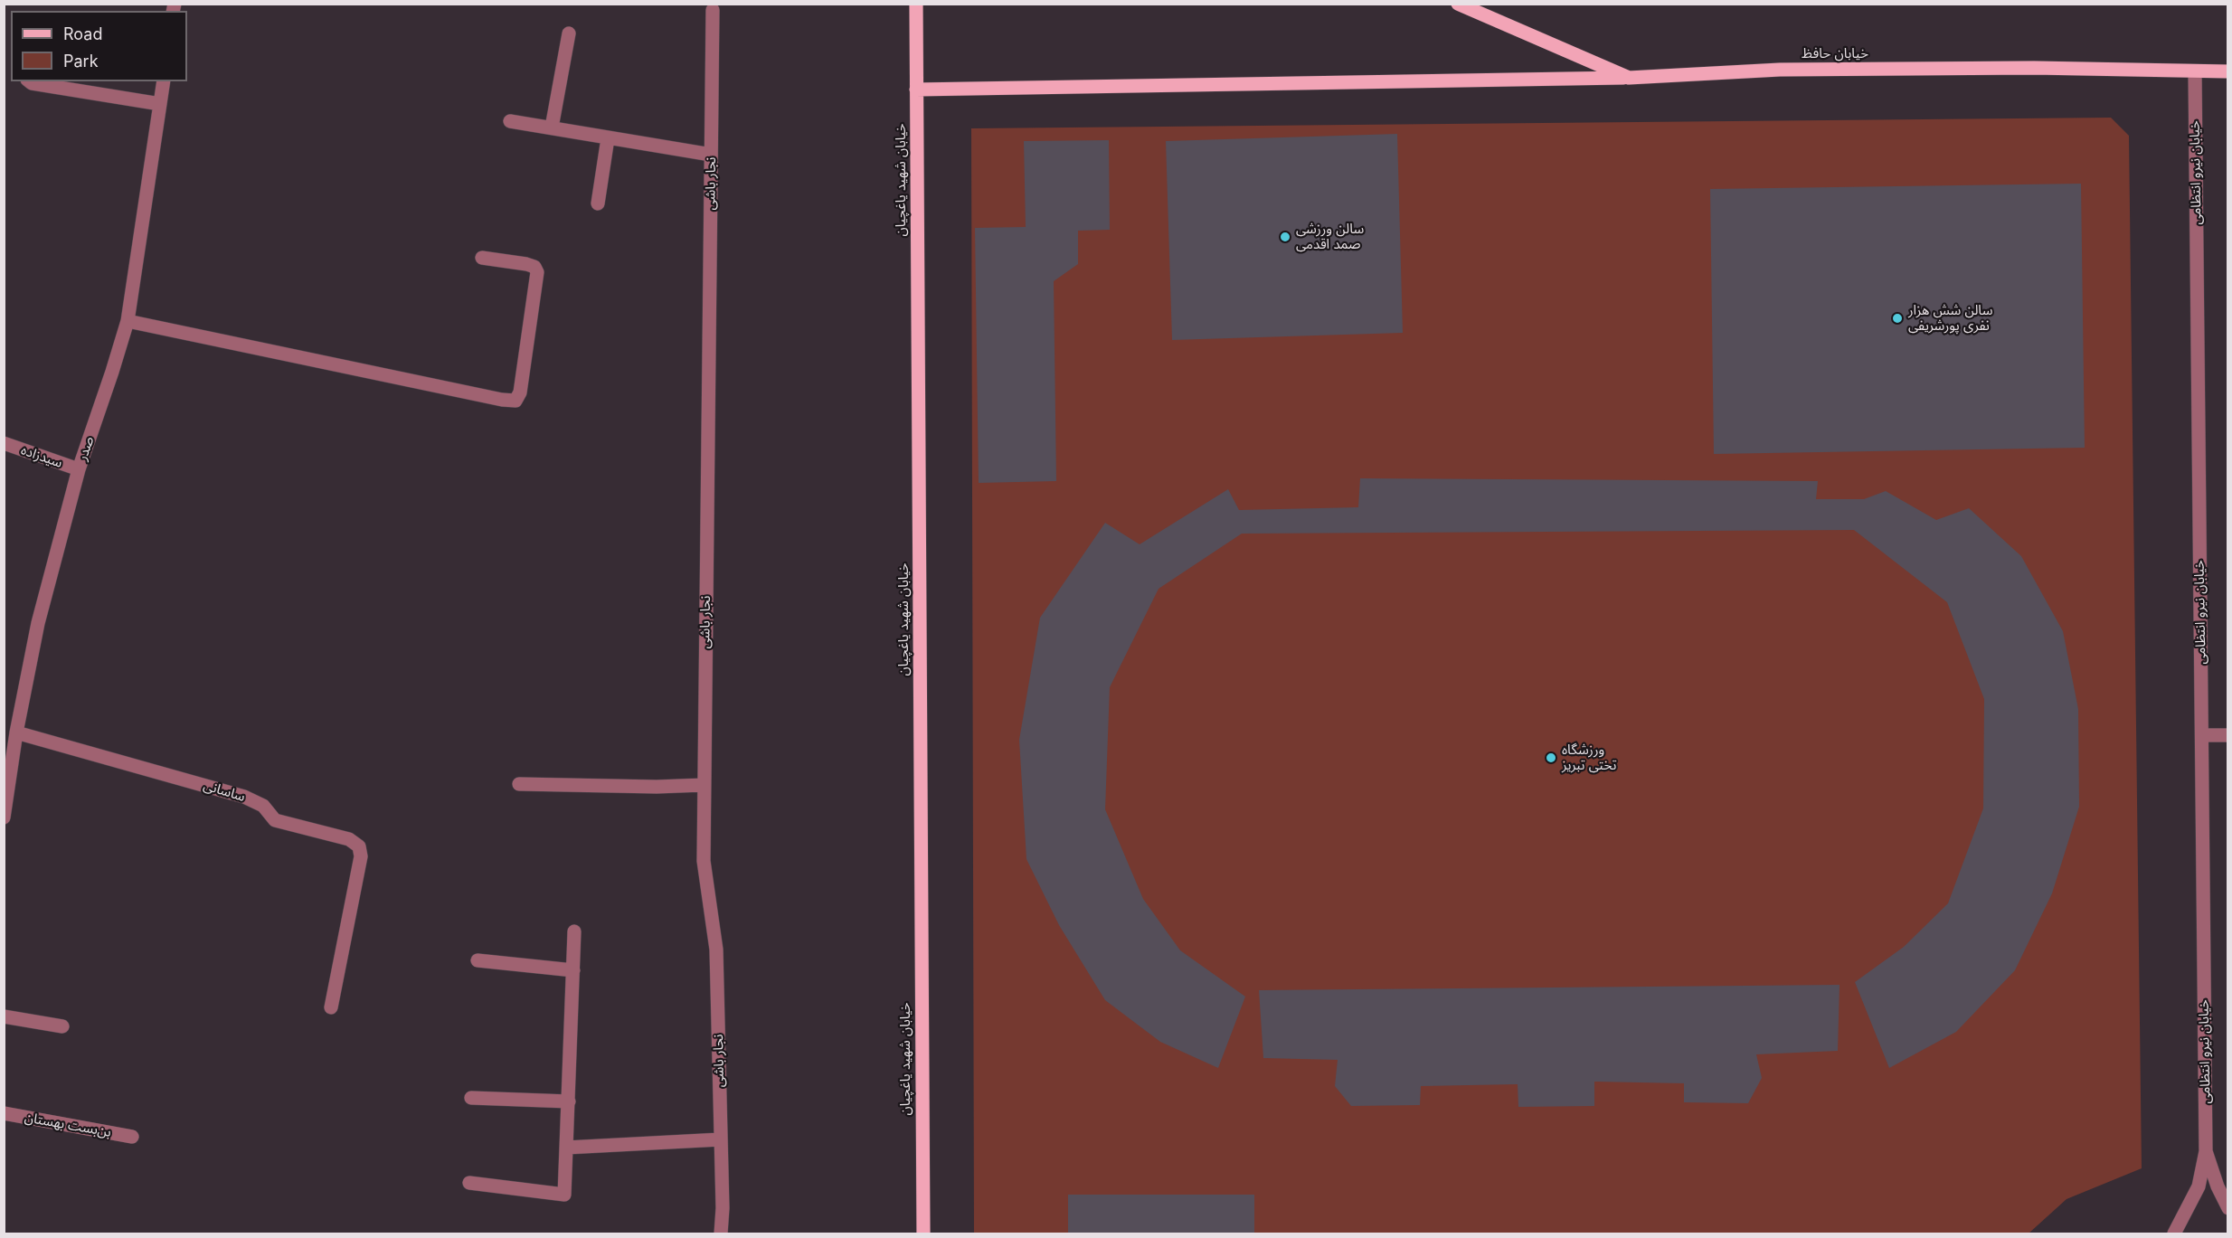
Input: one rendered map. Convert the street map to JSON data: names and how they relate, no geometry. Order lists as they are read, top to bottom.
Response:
{
  "streets": {
    "main road": ["خیابان حافظ", "خیابان شهید یاغچیان"],
    "street": [
      "خیابان نیرو انتظامی",
      "نجار باشی",
      "صدر",
      "سیدزاده",
      "ساسانی",
      "بن‌بست بهستان"
    ]
  },
  "crossings": [
    ["خیابان حافظ", "خیابان نیرو انتظامی"],
    ["صدر", "سیدزاده"],
    ["صدر", "ساسانی"]
  ],
  "places": ["سالن ورزشی صمد اقدمی", "سالن شش هزار نفری پورشریفی", "ورزشگاه تختی تبریز"],
  "legend": ["Road", "Park"]
}
